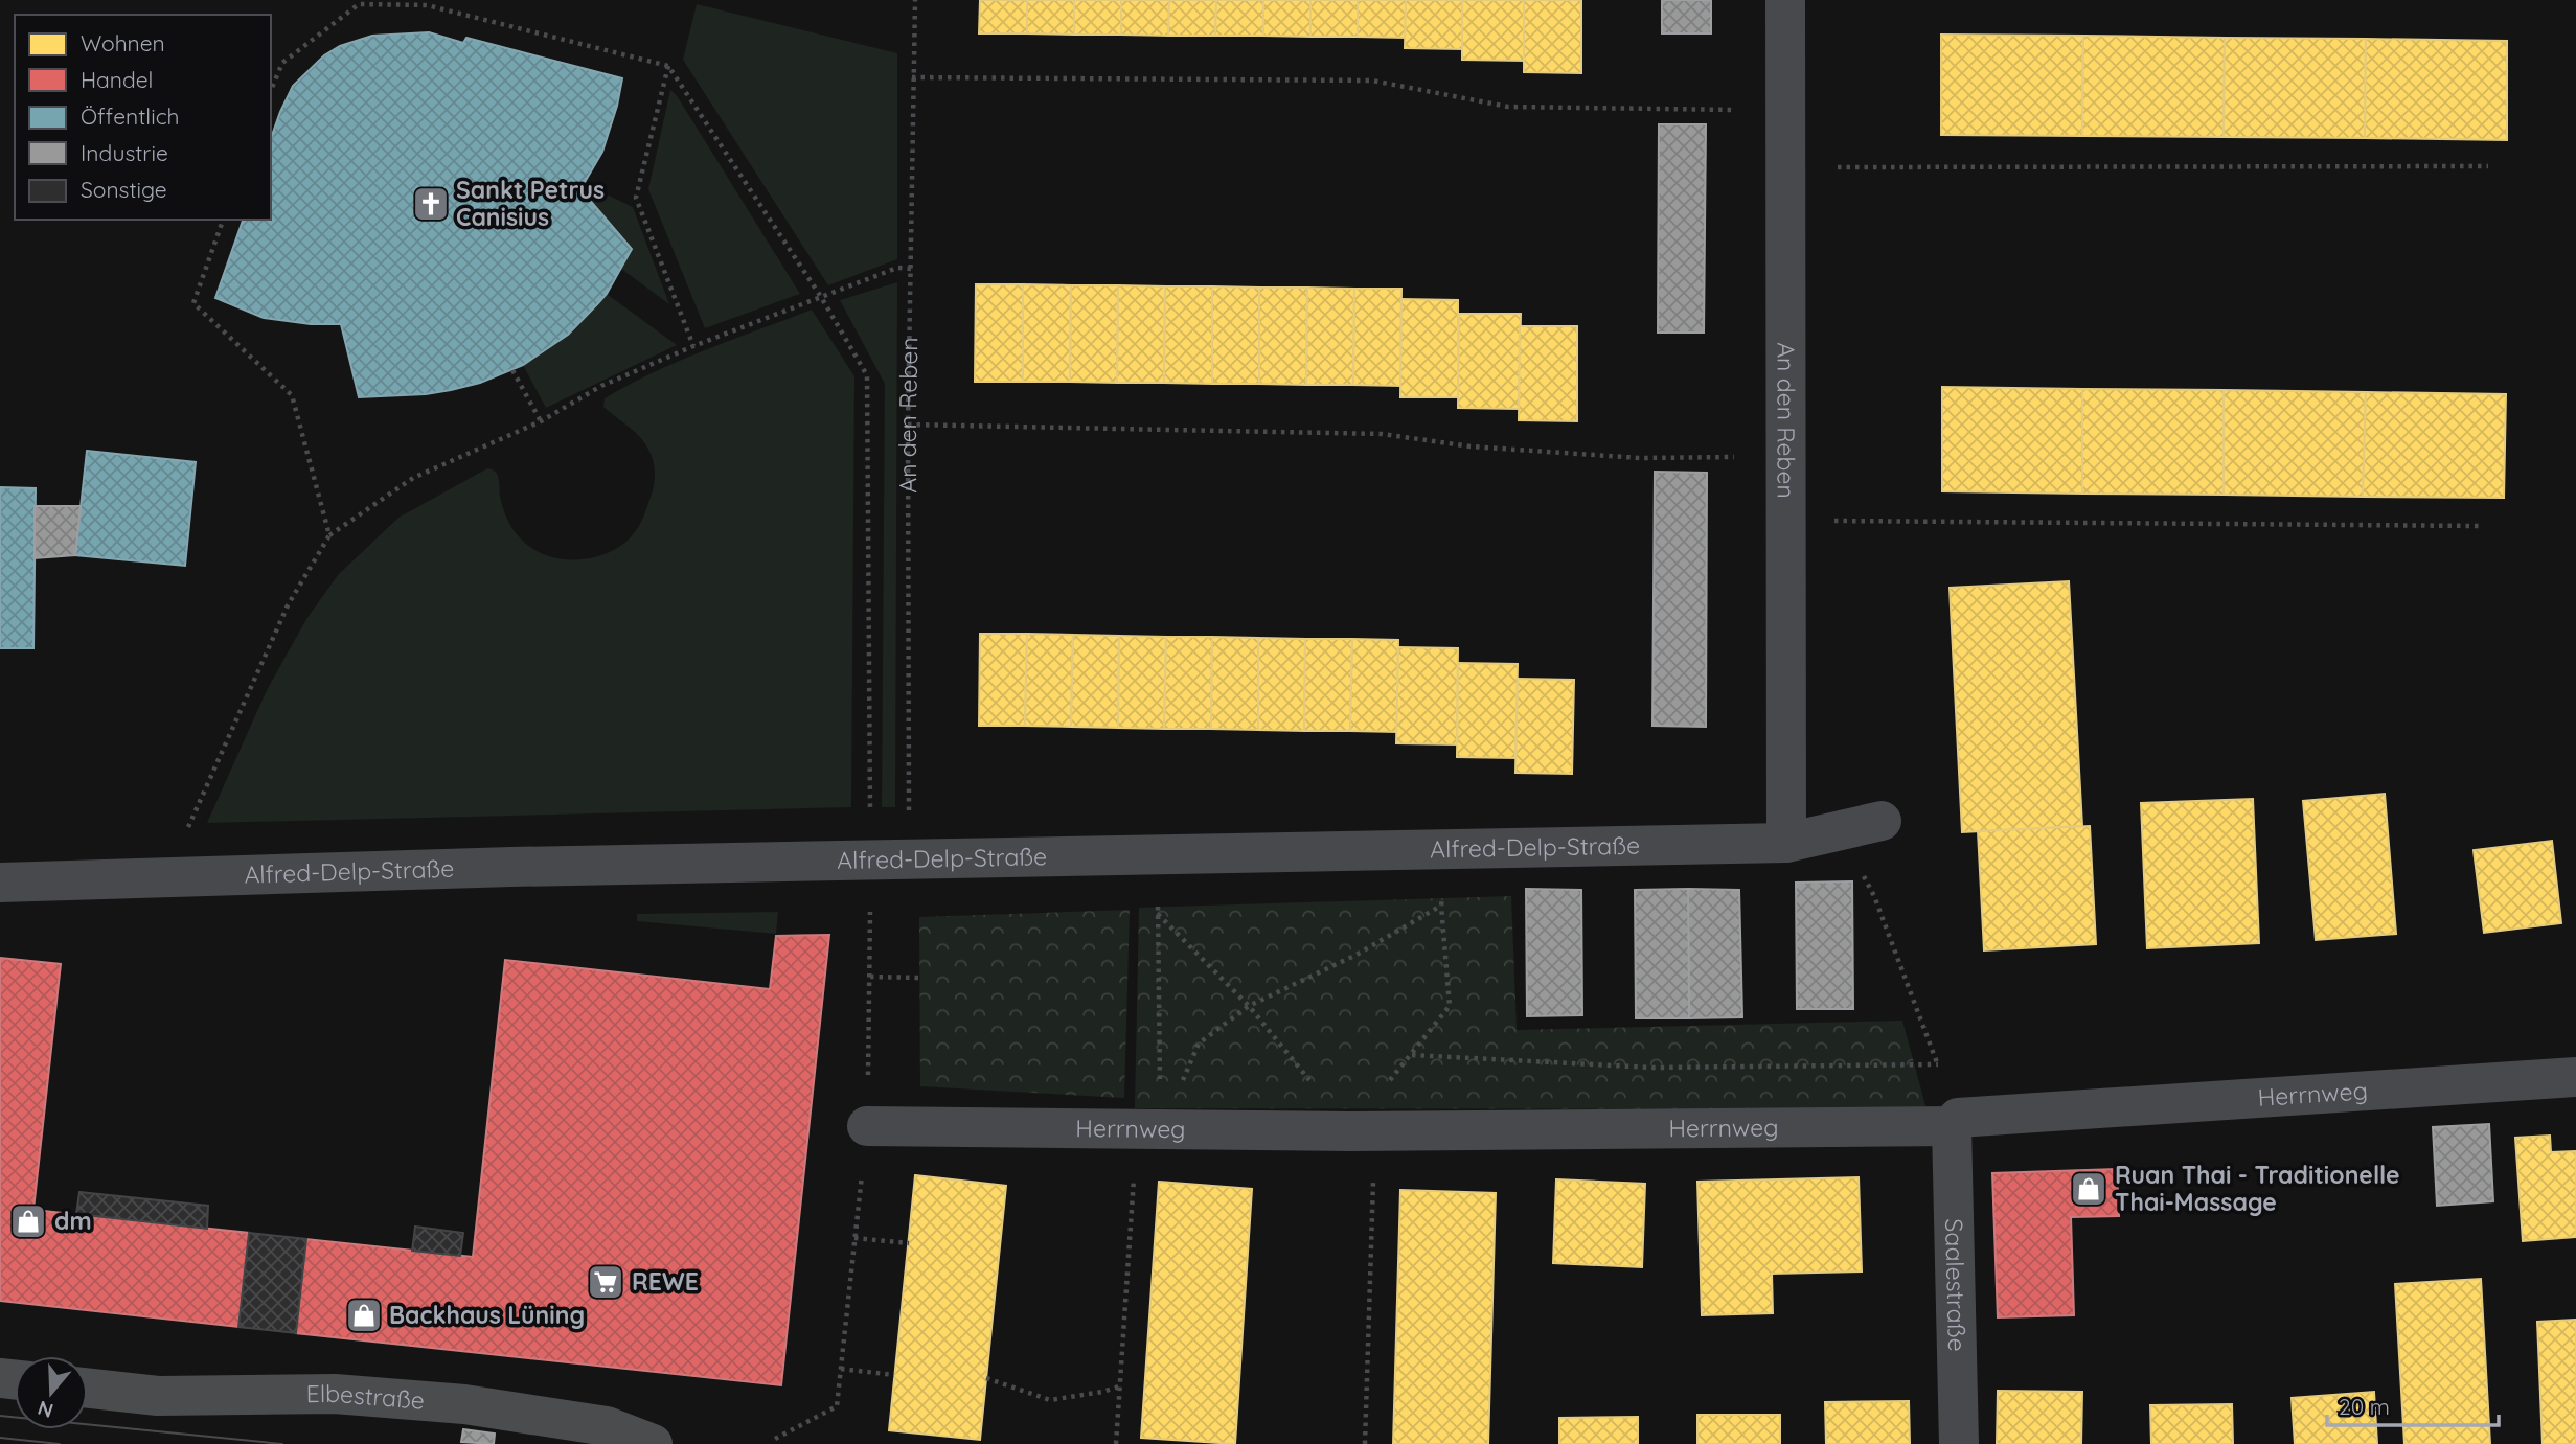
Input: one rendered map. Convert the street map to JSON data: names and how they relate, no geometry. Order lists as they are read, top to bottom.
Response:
{
  "streets": {
    "main road": ["Elbestraße"],
    "street": [
      "An den Reben",
      "Alfred-Delp-Straße",
      "Herrnweg",
      "Saalestraße"
    ]
  },
  "crossings": [
    ["An den Reben", "Alfred-Delp-Straße"],
    ["Herrnweg", "Saalestraße"]
  ],
  "places": {
    "church": ["Sankt Petrus Canisius"],
    "shop": ["Ruan Thai - Traditionelle Thai-Massage", "dm", "Backhaus Lüning"],
    "supermarket": ["REWE"]
  },
  "legend": [
    "Wohnen",
    "Handel",
    "Öffentlich",
    "Industrie",
    "Sonstige"
  ],
  "scale_bar": "20 m",
  "north": "bottom"
}
